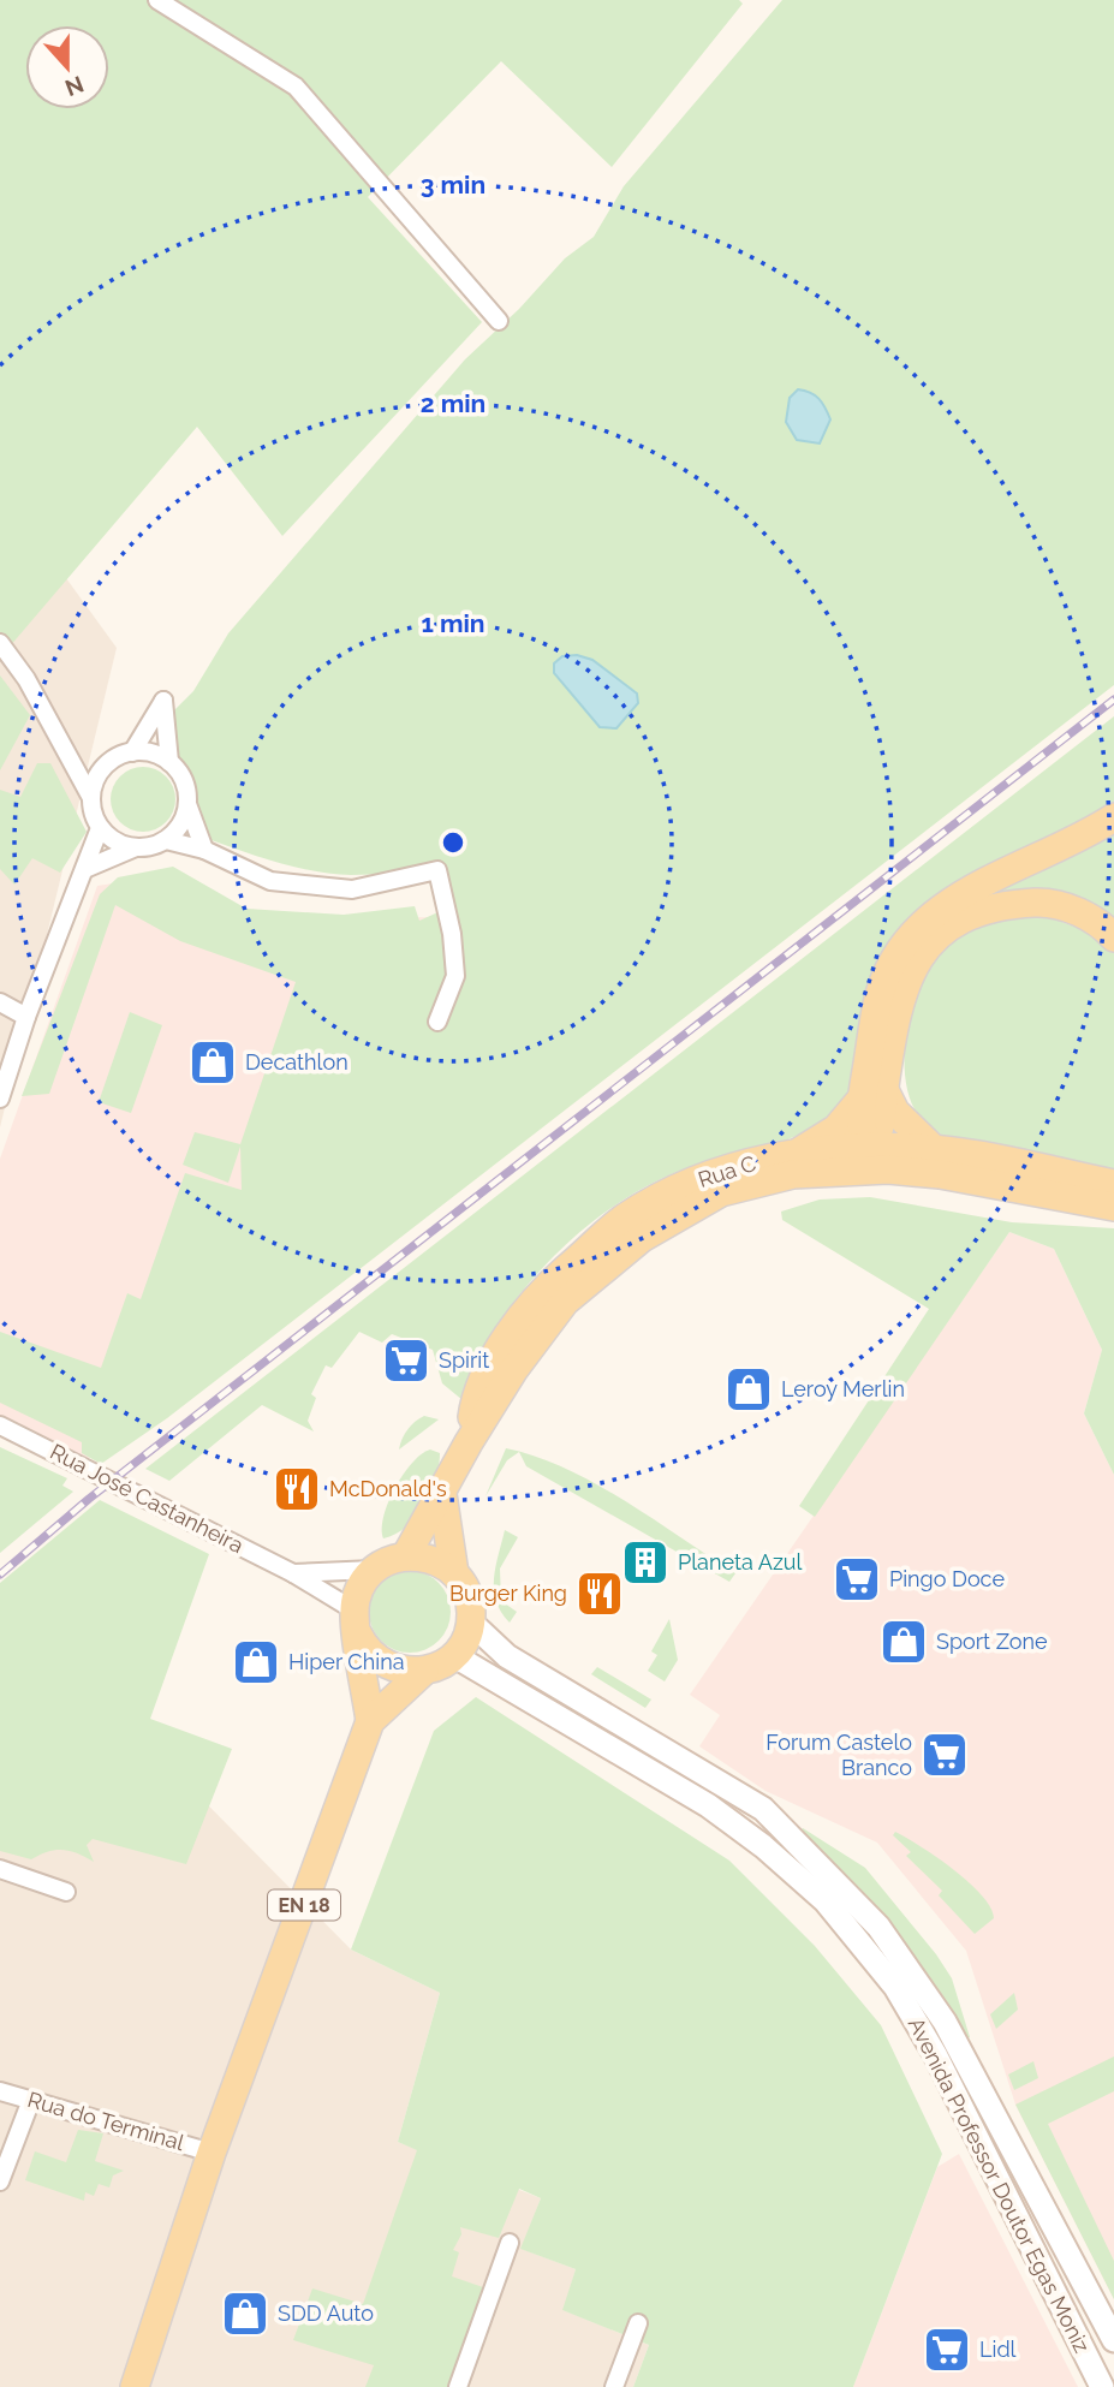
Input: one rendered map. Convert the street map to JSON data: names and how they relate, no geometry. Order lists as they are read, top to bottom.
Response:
{
  "streets": {
    "main road": ["Rua C", "EN 18", "Avenida Professor Doutor Egas Moniz"],
    "street": ["Rua José Castanheira", "Rua do Terminal"]
  },
  "crossings": [
    ["Rua C", "Rua José Castanheira"],
    ["Rua C", "EN 18"],
    ["Rua C", "Avenida Professor Doutor Egas Moniz"],
    ["Rua José Castanheira", "EN 18"],
    ["Rua José Castanheira", "Avenida Professor Doutor Egas Moniz"],
    ["EN 18", "Rua do Terminal"],
    ["EN 18", "Avenida Professor Doutor Egas Moniz"]
  ],
  "places": {
    "shop": [
      "Decathlon",
      "Leroy Merlin",
      "Sport Zone",
      "Hiper China",
      "SDD Auto"
    ],
    "supermarket": [
      "Spirit",
      "Pingo Doce",
      "Forum Castelo Branco",
      "Lidl"
    ],
    "restaurant": ["McDonald's", "Burger King"],
    "building": ["Planeta Azul"]
  },
  "north": "bottom",
  "rings": ["3 min", "2 min", "1 min"]
}
